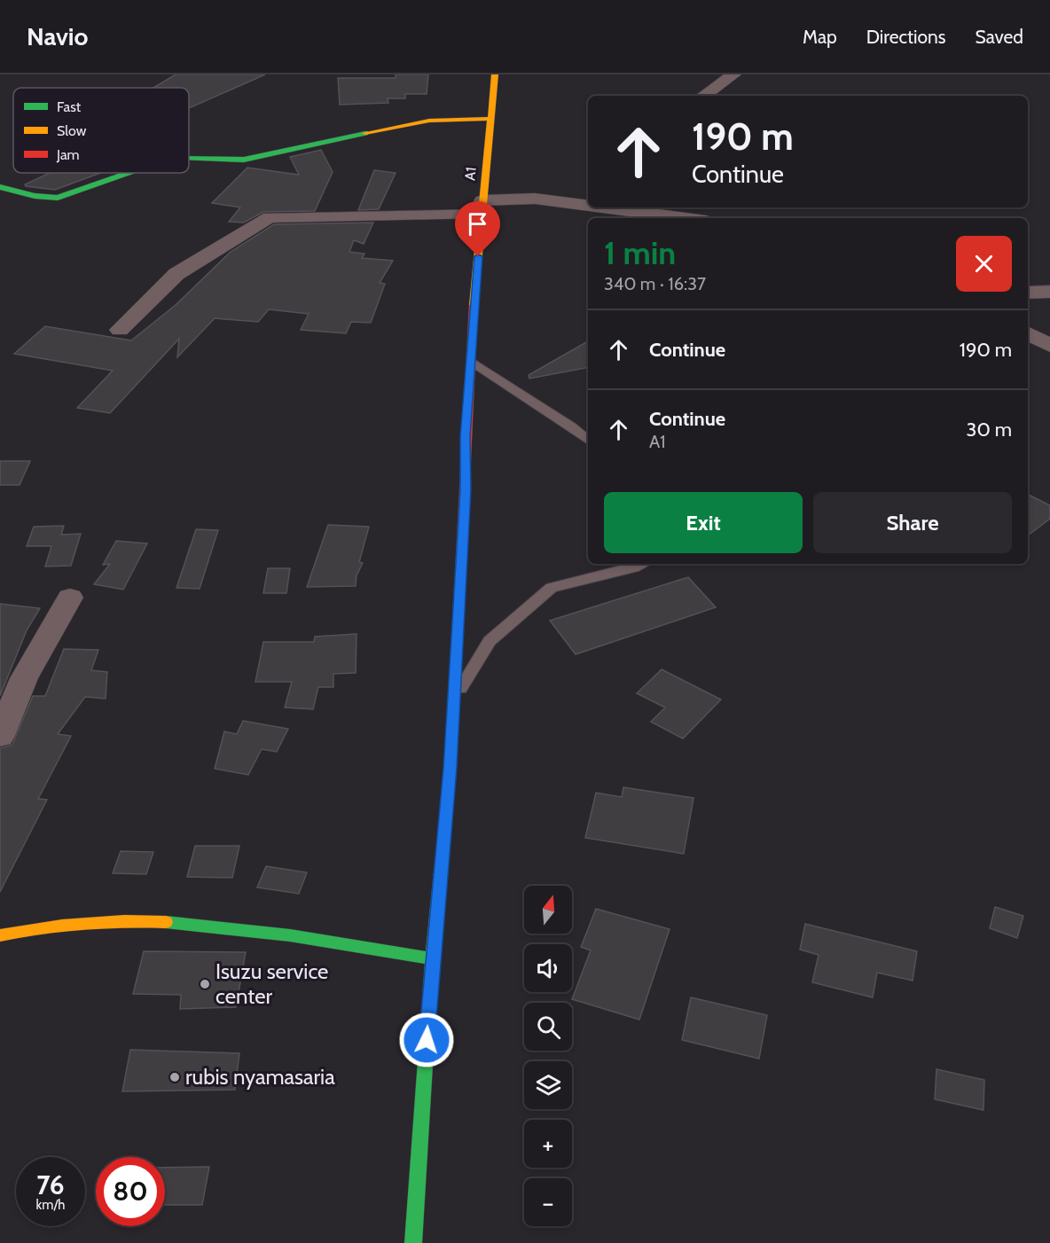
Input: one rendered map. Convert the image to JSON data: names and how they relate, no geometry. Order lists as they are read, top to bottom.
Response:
{
  "streets": {
    "main road": ["A1"]
  },
  "places": ["Isuzu service center", "rubis nyamasaria"],
  "legend": ["Fast", "Slow", "Jam"],
  "north": "top",
  "page": {
    "header": "Navio",
    "nav": ["Map", "Directions", "Saved"],
    "turn": ["190 m", "Continue"],
    "heading": ["1 min", "340 m · 16:37"],
    "list": [
      {
        "name": "Continue",
        "value": "190 m"
      },
      {
        "name": "Continue",
        "note": "A1",
        "value": "30 m"
      }
    ],
    "buttons": ["Exit", "Share"],
    "map_buttons": ["+", "−"],
    "speed": "76 km/h",
    "limit": "80"
  }
}
